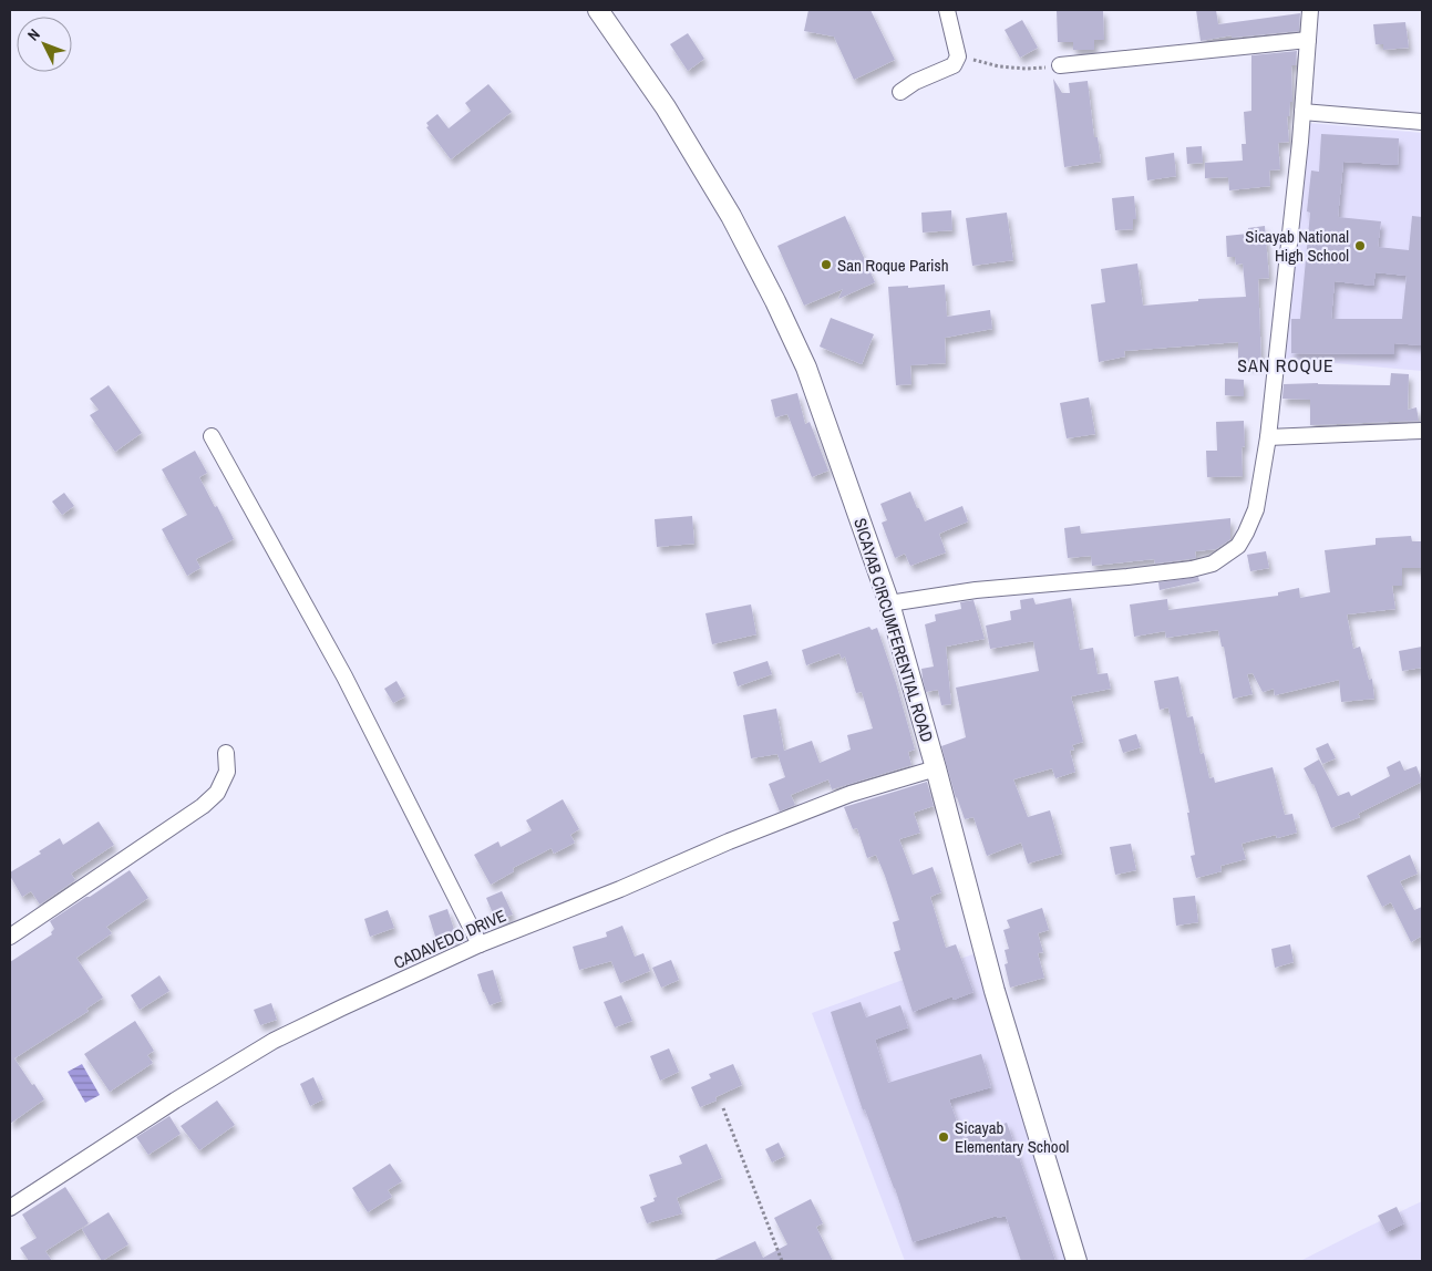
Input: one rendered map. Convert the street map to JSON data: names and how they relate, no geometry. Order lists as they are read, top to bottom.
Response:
{
  "streets": {
    "street": ["SICAYAB CIRCUMFERENTIAL ROAD", "CADAVEDO DRIVE"]
  },
  "crossings": [
    ["SICAYAB CIRCUMFERENTIAL ROAD", "CADAVEDO DRIVE"]
  ],
  "districts": ["SAN ROQUE"],
  "places": ["Sicayab National High School", "San Roque Parish", "Sicayab Elementary School"],
  "north": "top left"
}
